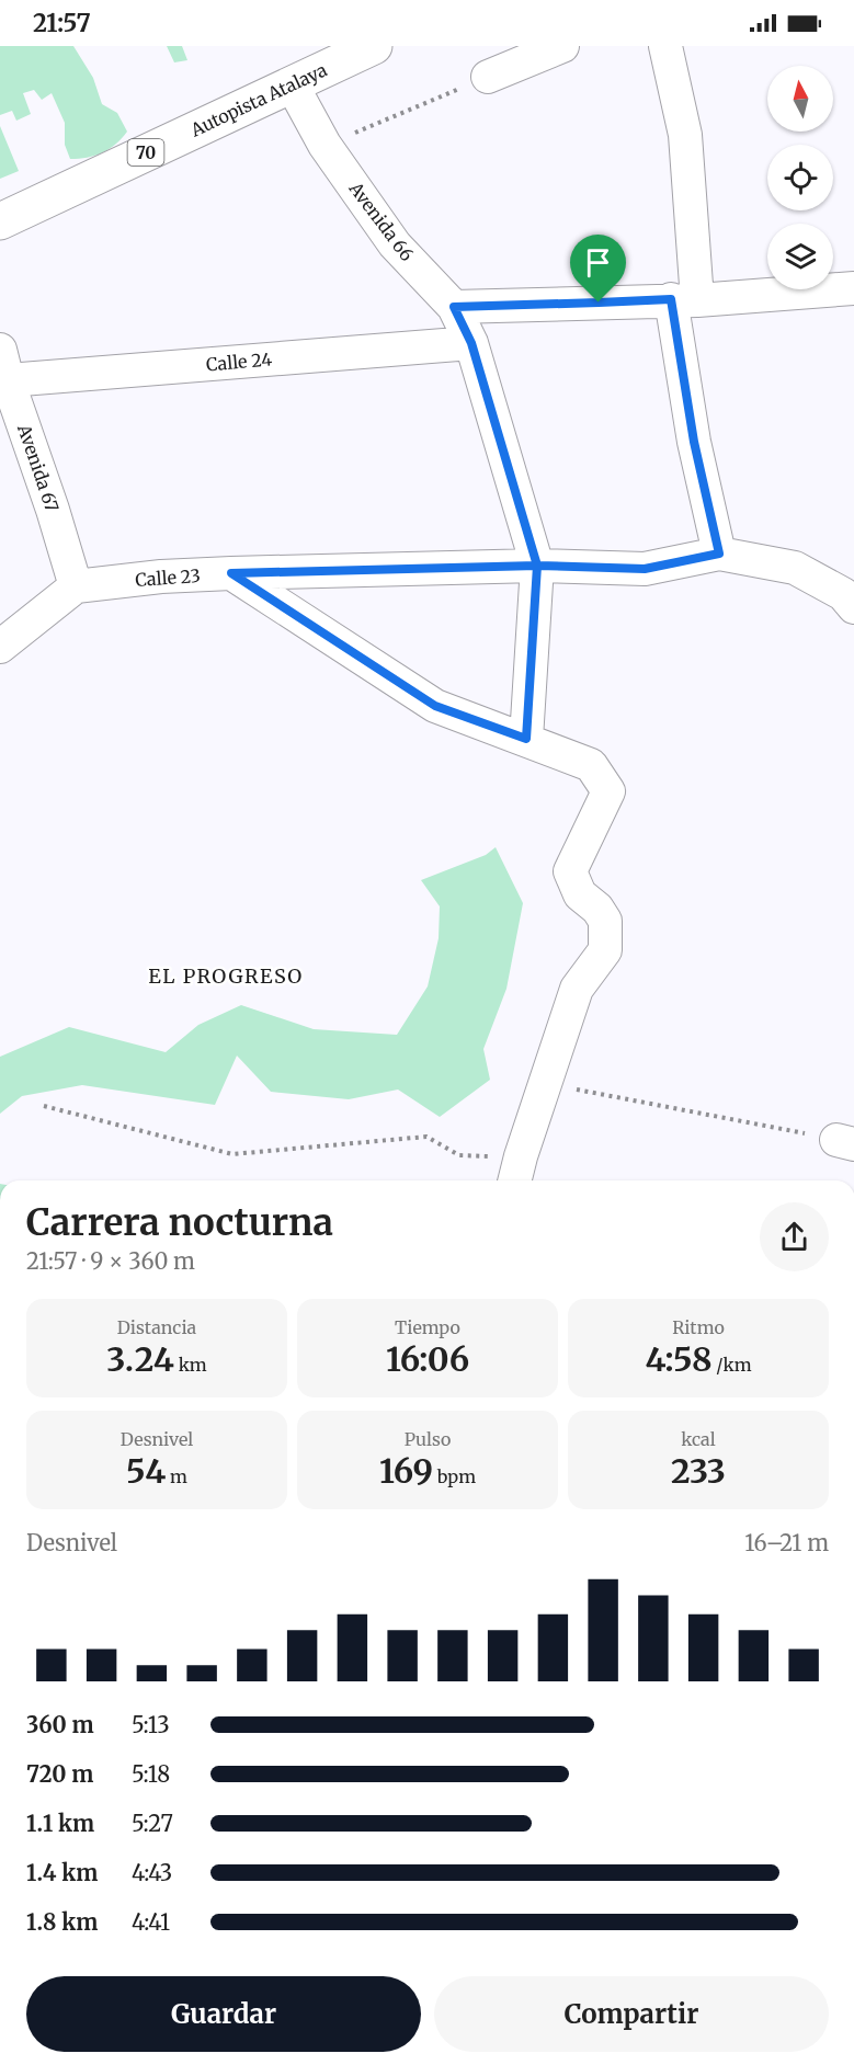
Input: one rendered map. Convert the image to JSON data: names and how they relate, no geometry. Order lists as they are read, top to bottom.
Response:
{
  "streets": {
    "main road": ["Autopista Atalaya", "70"],
    "street": [
      "Avenida 66",
      "Calle 24",
      "Avenida 67",
      "Calle 23"
    ]
  },
  "crossings": [
    ["Autopista Atalaya", "Avenida 66"],
    ["Avenida 66", "Calle 24"],
    ["Avenida 66", "Calle 23"],
    ["Calle 24", "Avenida 67"],
    ["Avenida 67", "Calle 23"]
  ],
  "districts": ["EL PROGRESO"],
  "north": "top",
  "page": {
    "status": "21:57",
    "heading": ["Carrera nocturna", "21:57 · 9 × 360 m"],
    "stats": [
      ["Distancia", "3.24 km"],
      ["Tiempo", "16:06"],
      ["Ritmo", "4:58 /km"],
      ["Desnivel", "54 m"],
      ["Pulso", "169 bpm"],
      ["kcal", "233"]
    ],
    "chart": ["Desnivel", "16–21 m"],
    "list": [
      {
        "name": "360 m",
        "note": "5:13"
      },
      {
        "name": "720 m",
        "note": "5:18"
      },
      {
        "name": "1.1 km",
        "note": "5:27"
      },
      {
        "name": "1.4 km",
        "note": "4:43"
      },
      {
        "name": "1.8 km",
        "note": "4:41"
      }
    ],
    "buttons": ["Guardar", "Compartir"]
  }
}
